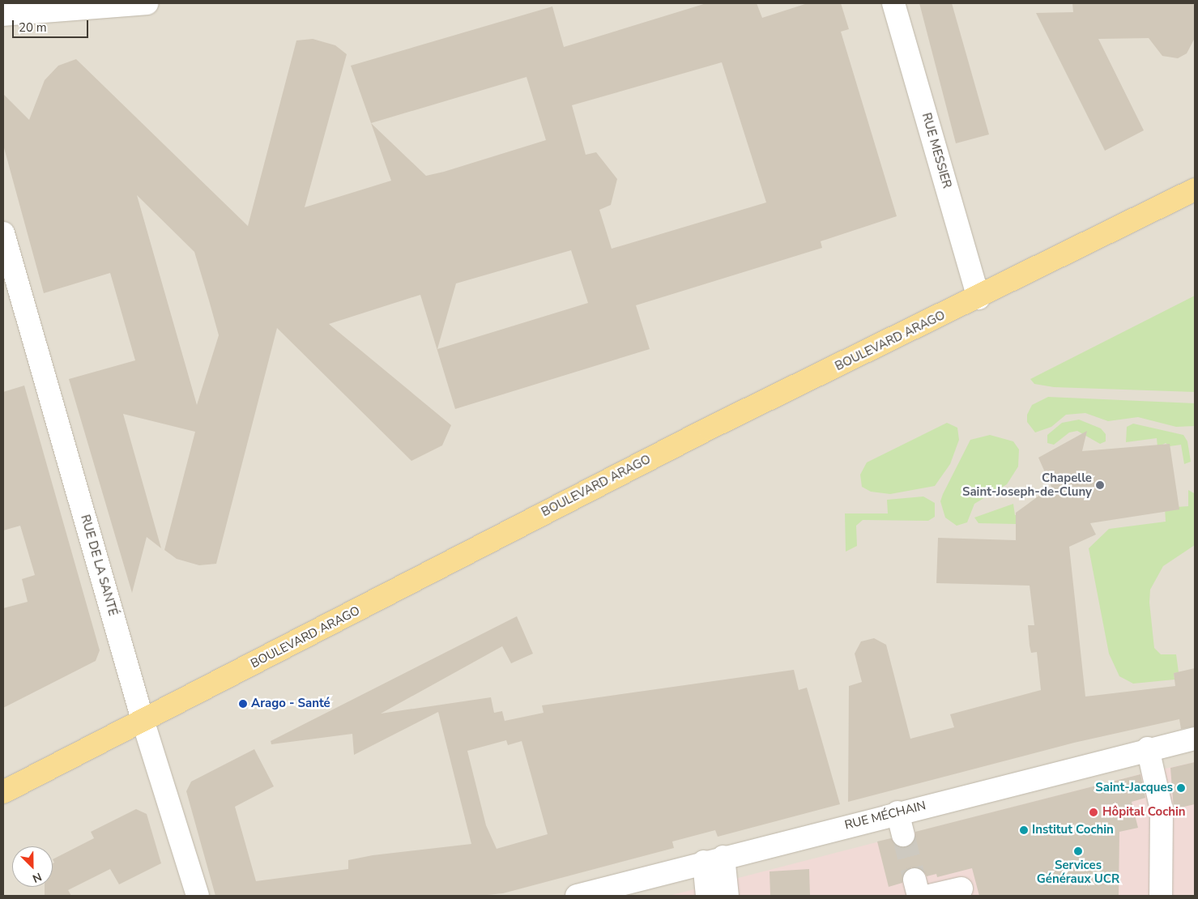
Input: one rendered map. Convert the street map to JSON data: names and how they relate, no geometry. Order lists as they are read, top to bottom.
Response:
{
  "streets": {
    "main road": ["BOULEVARD ARAGO"],
    "street": ["RUE MESSIER", "RUE DE LA SANTÉ", "RUE MÉCHAIN"]
  },
  "crossings": [
    ["RUE MESSIER", "BOULEVARD ARAGO"],
    ["BOULEVARD ARAGO", "RUE DE LA SANTÉ"]
  ],
  "places": [
    "Chapelle Saint-Joseph-de-Cluny",
    "Arago - Santé",
    "Saint-Jacques",
    "Hôpital Cochin",
    "Institut Cochin",
    "Services Généraux UCR"
  ],
  "scale_bar": "20 m",
  "north": "bottom right"
}
